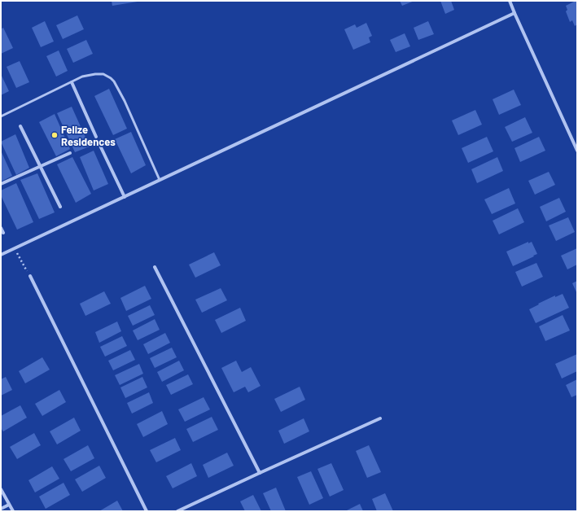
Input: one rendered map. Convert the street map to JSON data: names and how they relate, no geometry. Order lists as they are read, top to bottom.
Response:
{
  "places": ["Felize Residences"]
}
